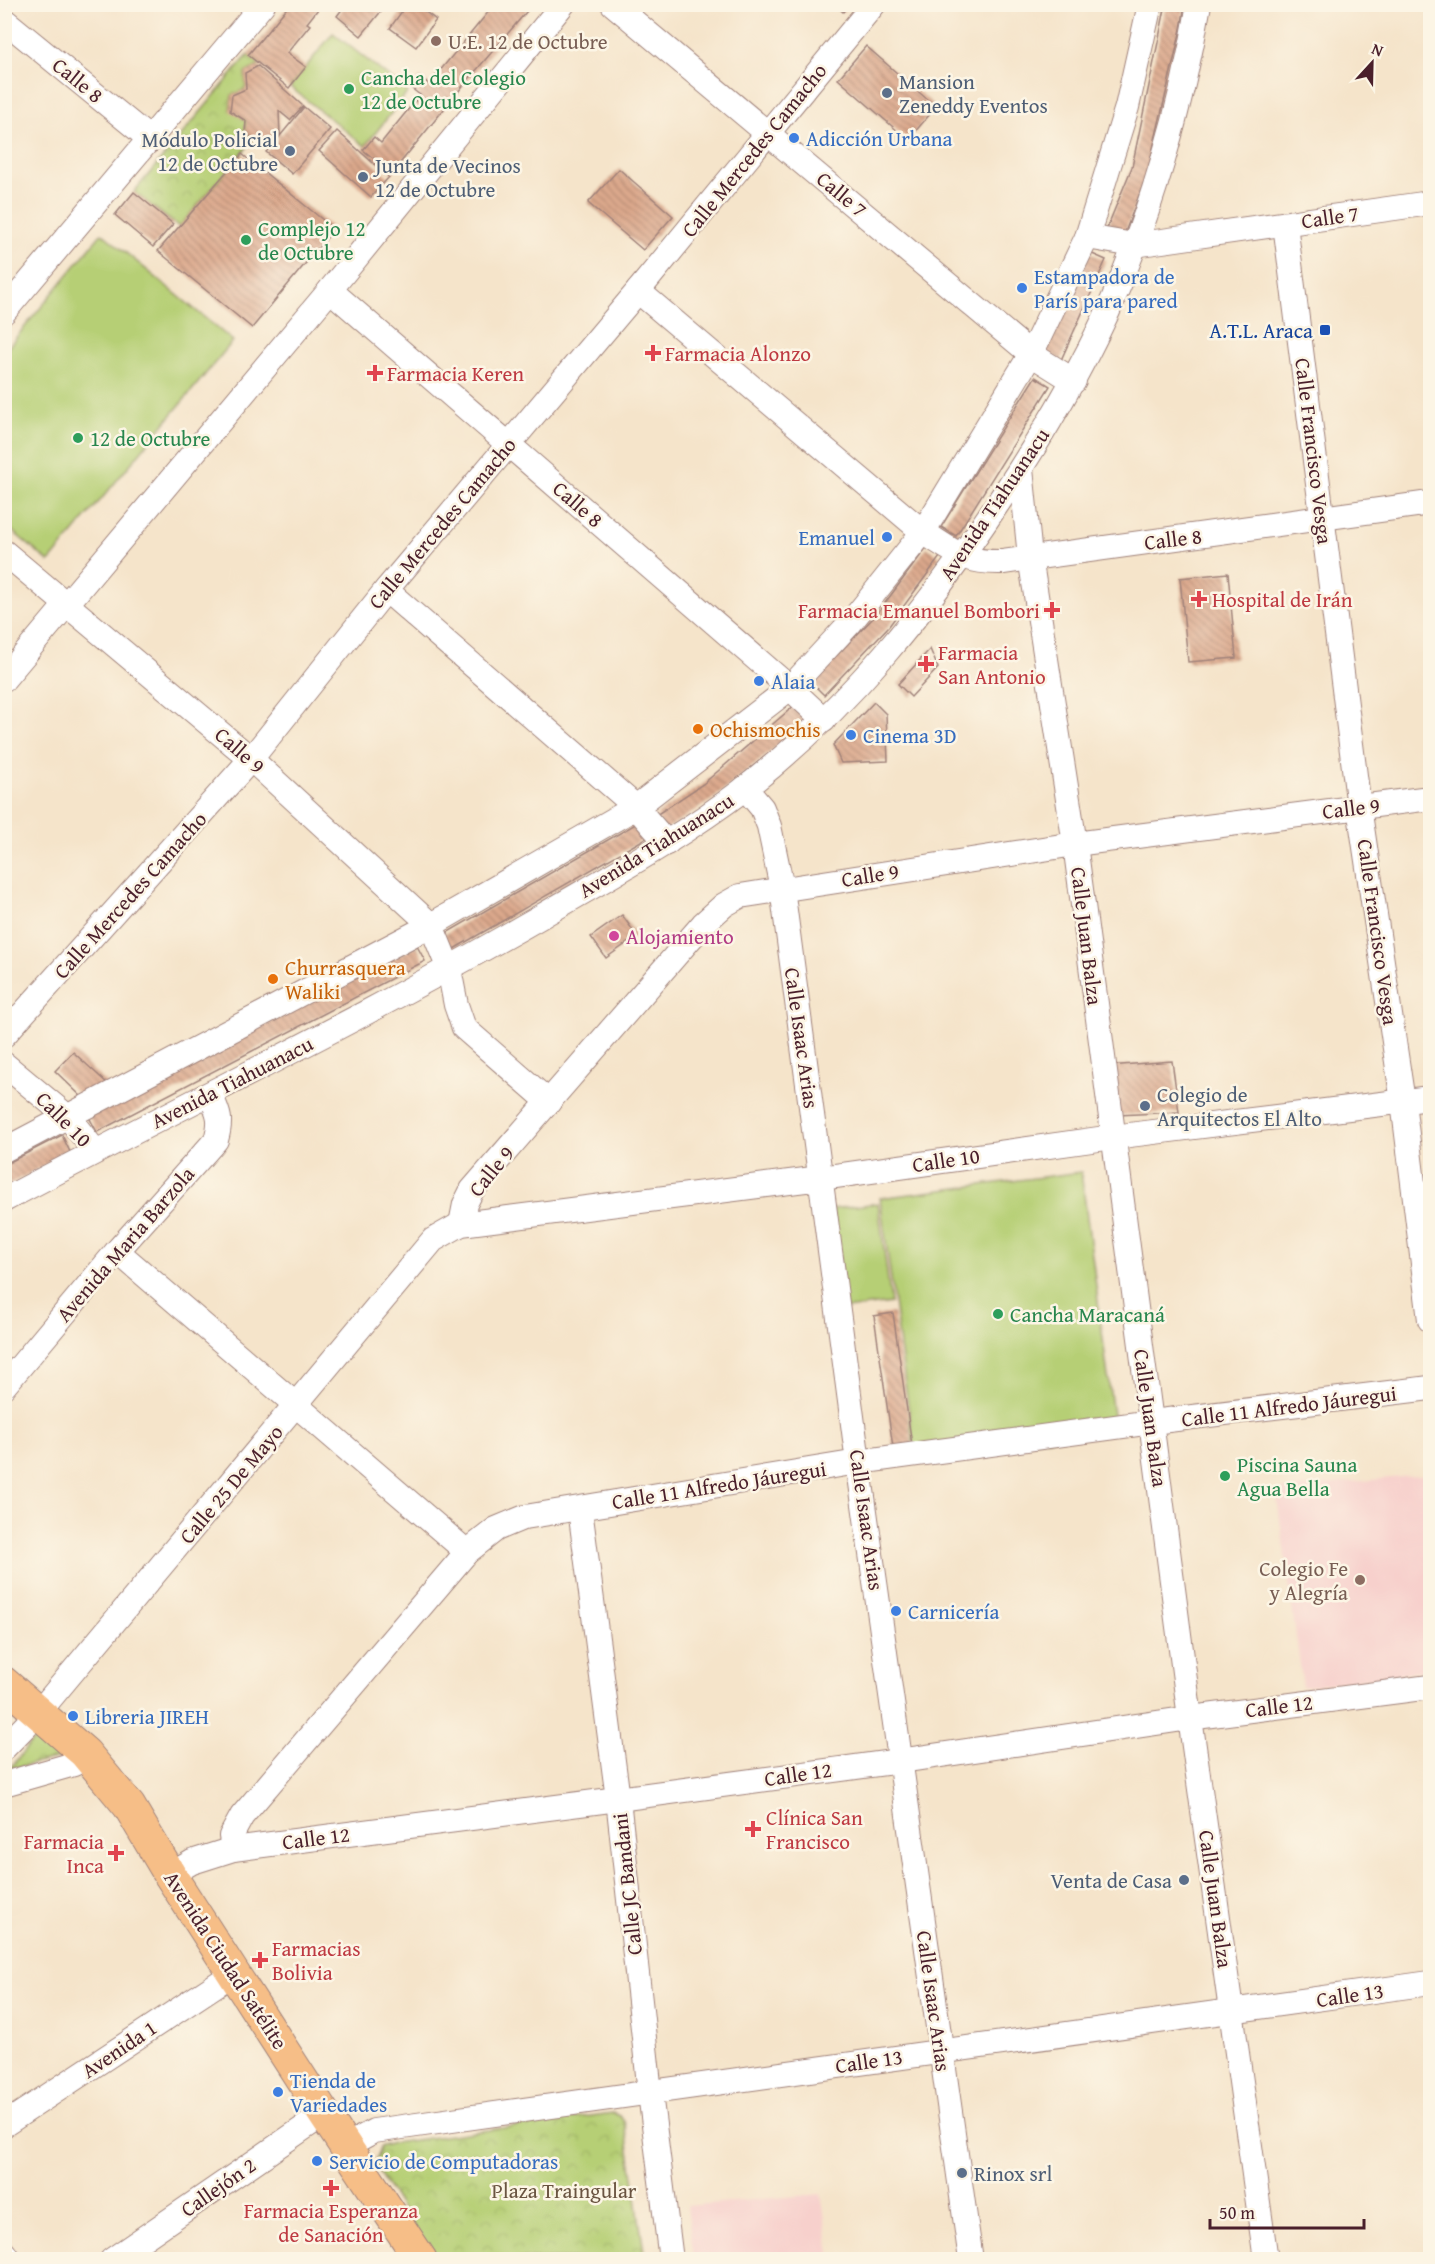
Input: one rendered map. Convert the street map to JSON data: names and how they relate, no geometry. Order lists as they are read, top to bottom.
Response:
{
  "streets": {
    "main road": ["Avenida Ciudad Satélite"],
    "street": [
      "Calle 8",
      "Calle Mercedes Camacho",
      "Calle 7",
      "Calle Francisco Vesga",
      "Avenida Tiahuanacu",
      "Calle 9",
      "Calle Juan Balza",
      "Calle Isaac Arias",
      "Calle 10",
      "Avenida Maria Barzola",
      "Calle 11 Alfredo Jáuregui",
      "Calle 25 De Mayo",
      "Calle 12",
      "Calle JC Bandani",
      "Calle 13",
      "Avenida 1",
      "Callejón 2"
    ]
  },
  "crossings": [
    ["Calle 8", "Calle Mercedes Camacho"],
    ["Calle 8", "Calle Francisco Vesga"],
    ["Calle 8", "Avenida Tiahuanacu"],
    ["Calle 8", "Calle Juan Balza"],
    ["Calle Mercedes Camacho", "Calle 7"],
    ["Calle Mercedes Camacho", "Calle 9"],
    ["Calle 7", "Calle Francisco Vesga"],
    ["Calle 7", "Avenida Tiahuanacu"],
    ["Calle Francisco Vesga", "Calle 9"],
    ["Calle Francisco Vesga", "Calle 10"],
    ["Avenida Tiahuanacu", "Calle 9"],
    ["Avenida Tiahuanacu", "Calle Juan Balza"],
    ["Avenida Tiahuanacu", "Calle Isaac Arias"],
    ["Avenida Tiahuanacu", "Calle 10"],
    ["Avenida Tiahuanacu", "Avenida Maria Barzola"],
    ["Calle 9", "Calle Juan Balza"],
    ["Calle 9", "Calle Isaac Arias"],
    ["Calle 9", "Calle 10"],
    ["Calle 9", "Calle 25 De Mayo"],
    ["Calle Juan Balza", "Calle 10"],
    ["Calle Juan Balza", "Calle 11 Alfredo Jáuregui"],
    ["Calle Juan Balza", "Calle 12"],
    ["Calle Juan Balza", "Calle 13"],
    ["Calle Isaac Arias", "Calle 10"],
    ["Calle Isaac Arias", "Calle 11 Alfredo Jáuregui"],
    ["Calle Isaac Arias", "Calle 12"],
    ["Calle Isaac Arias", "Calle 13"],
    ["Calle 10", "Calle 25 De Mayo"],
    ["Calle 11 Alfredo Jáuregui", "Calle 12"],
    ["Calle 11 Alfredo Jáuregui", "Calle JC Bandani"],
    ["Calle 25 De Mayo", "Avenida Ciudad Satélite"],
    ["Calle 12", "Calle JC Bandani"],
    ["Calle 12", "Avenida Ciudad Satélite"],
    ["Calle JC Bandani", "Calle 13"],
    ["Avenida Ciudad Satélite", "Calle 13"],
    ["Avenida Ciudad Satélite", "Avenida 1"],
    ["Avenida Ciudad Satélite", "Callejón 2"]
  ],
  "parks": ["Plaza Traingular"],
  "places": {
    "other": [
      "U.E. 12 de Octubre",
      "Cancha del Colegio 12 de Octubre",
      "Mansion Zeneddy Eventos",
      "Adicción Urbana",
      "Módulo Policial 12 de Octubre",
      "Junta de Vecinos 12 de Octubre",
      "Complejo 12 de Octubre",
      "Estampadora de París para pared",
      "12 de Octubre",
      "Emanuel",
      "Alaia",
      "Ochismochis",
      "Cinema 3D",
      "Alojamiento",
      "Churrasquera Waliki",
      "Colegio de Arquitectos El Alto",
      "Cancha Maracaná",
      "Piscina Sauna Agua Bella",
      "Colegio Fe y Alegría",
      "Carnicería",
      "Libreria JIREH",
      "Venta de Casa",
      "Tienda de Variedades",
      "Servicio de Computadoras",
      "Rinox srl"
    ],
    "transit": ["A.T.L. Araca"],
    "health": [
      "Farmacia Alonzo",
      "Farmacia Keren",
      "Hospital de Irán",
      "Farmacia Emanuel Bombori",
      "Farmacia San Antonio",
      "Clínica San Francisco",
      "Farmacia Inca",
      "Farmacias Bolivia",
      "Farmacia Esperanza de Sanación"
    ]
  },
  "scale_bar": "50 m",
  "north": "top"
}
